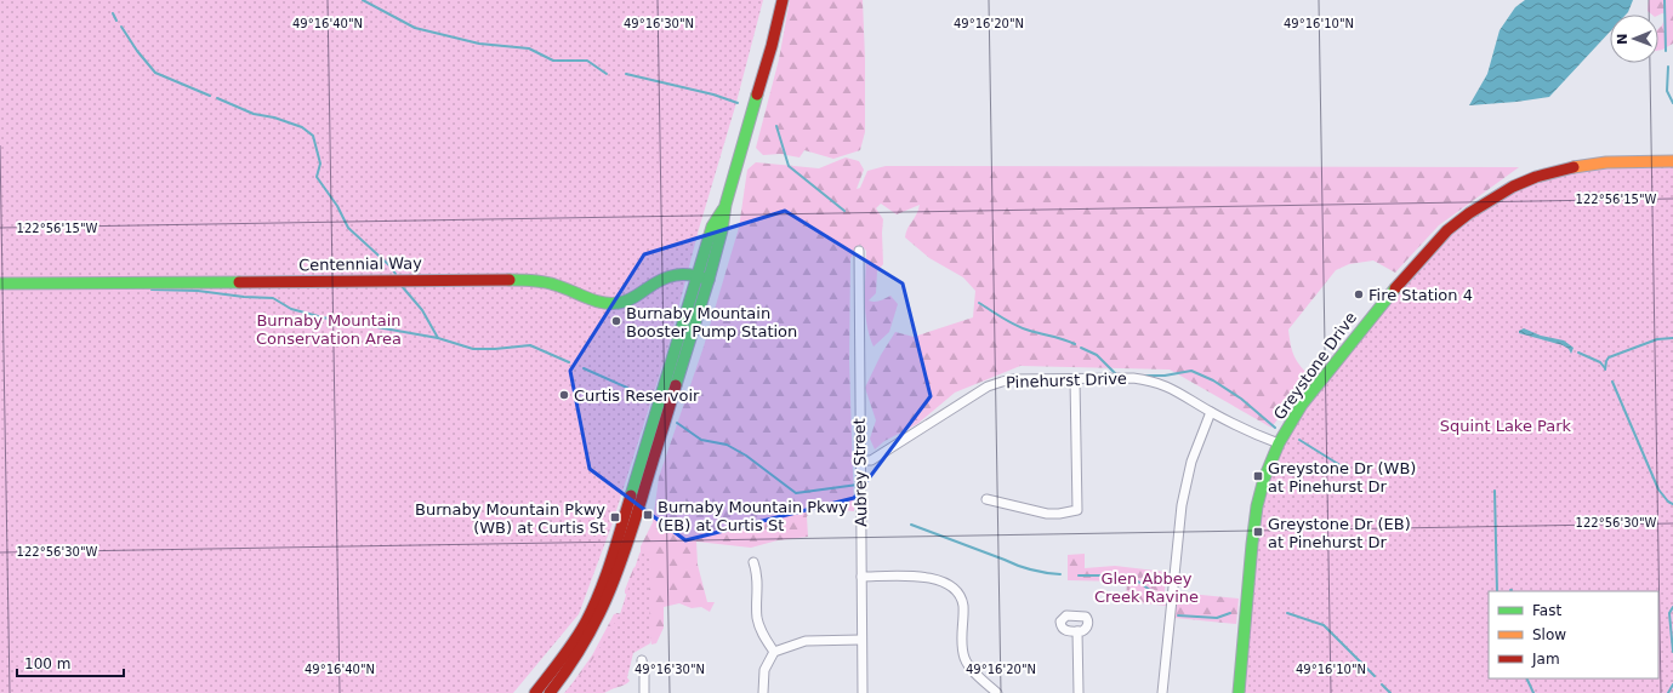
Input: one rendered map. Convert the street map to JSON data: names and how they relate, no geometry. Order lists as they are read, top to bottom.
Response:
{
  "streets": {
    "street": [
      "Centennial Way",
      "Greystone Drive",
      "Pinehurst Drive",
      "Aubrey Street"
    ]
  },
  "crossings": [
    ["Greystone Drive", "Pinehurst Drive"],
    ["Pinehurst Drive", "Aubrey Street"]
  ],
  "parks": ["Burnaby Mountain Conservation Area", "Squint Lake Park", "Glen Abbey Creek Ravine"],
  "places": {
    "other": ["Fire Station 4", "Burnaby Mountain Booster Pump Station", "Curtis Reservoir"],
    "transit": [
      "Greystone Dr (WB) at Pinehurst Dr",
      "Burnaby Mountain Pkwy (EB) at Curtis St",
      "Burnaby Mountain Pkwy (WB) at Curtis St",
      "Greystone Dr (EB) at Pinehurst Dr"
    ]
  },
  "legend": ["Fast", "Slow", "Jam"],
  "scale_bar": "100 m",
  "north": "left",
  "coordinates": [
    "49°16'40\"N",
    "49°16'30\"N",
    "49°16'20\"N",
    "49°16'10\"N",
    "122°56'15\"W",
    "122°56'30\"W"
  ]
}
